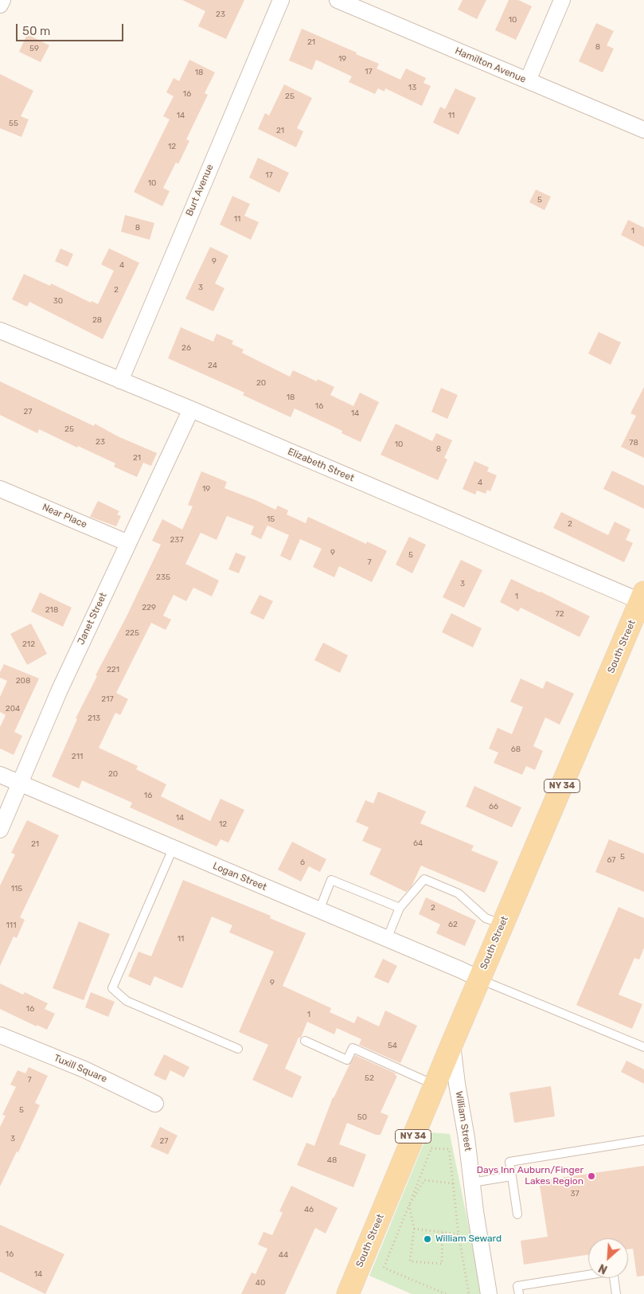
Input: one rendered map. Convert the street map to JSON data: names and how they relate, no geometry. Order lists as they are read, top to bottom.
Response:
{
  "streets": {
    "main road": ["South Street", "NY 34"],
    "street": [
      "Hamilton Avenue",
      "Burt Avenue",
      "Elizabeth Street",
      "Near Place",
      "Janet Street",
      "Logan Street",
      "Tuxill Square",
      "William Street"
    ]
  },
  "crossings": [
    ["Burt Avenue", "Elizabeth Street"],
    ["Elizabeth Street", "Janet Street"],
    ["Elizabeth Street", "South Street"],
    ["Near Place", "Janet Street"],
    ["Janet Street", "Logan Street"],
    ["South Street", "Logan Street"],
    ["South Street", "William Street"]
  ],
  "places": ["Days Inn Auburn/Finger Lakes Region", "William Seward"],
  "house_numbers": [
    "23",
    "10",
    "21",
    "8",
    "59",
    "19",
    "17",
    "18",
    "13",
    "16",
    "25",
    "14",
    "11",
    "55",
    "21",
    "12",
    "17",
    "10",
    "5",
    "11",
    "8",
    "1",
    "9",
    "4",
    "3",
    "2",
    "30",
    "28",
    "26",
    "24",
    "20",
    "18",
    "16",
    "27",
    "14",
    "25",
    "23",
    "78",
    "10",
    "8",
    "21",
    "4",
    "19",
    "15",
    "2",
    "237",
    "9",
    "5",
    "7",
    "235",
    "3",
    "1",
    "229",
    "218",
    "72",
    "225",
    "212",
    "221",
    "208",
    "217",
    "204",
    "213",
    "68",
    "211",
    "20",
    "16",
    "66",
    "14",
    "12",
    "64",
    "21",
    "5",
    "67",
    "6",
    "115",
    "2",
    "62",
    "111",
    "11",
    "9",
    "16",
    "1",
    "54",
    "52",
    "7",
    "5",
    "50",
    "3",
    "27",
    "48",
    "37",
    "46",
    "16",
    "44",
    "14",
    "40"
  ],
  "scale_bar": "50 m",
  "north": "bottom left"
}
